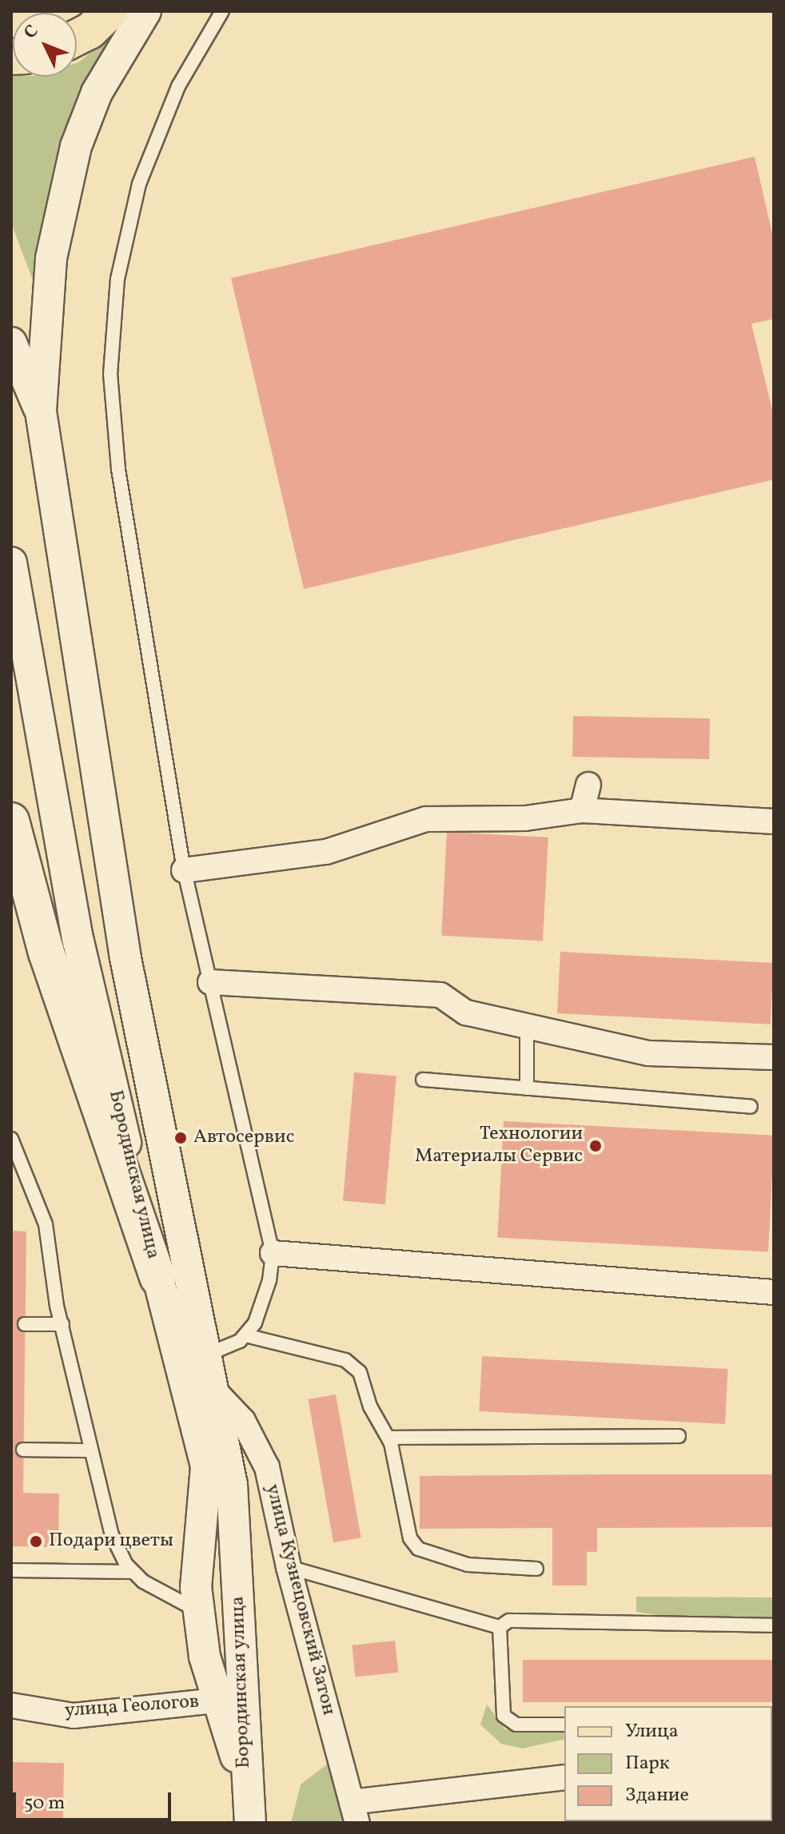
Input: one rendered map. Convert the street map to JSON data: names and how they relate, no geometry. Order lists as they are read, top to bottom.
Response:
{
  "streets": {
    "street": ["Бородинская улица", "улица Кузнецовский Затон", "улица Геологов"]
  },
  "crossings": [
    ["Бородинская улица", "улица Кузнецовский Затон"],
    ["Бородинская улица", "улица Геологов"]
  ],
  "places": ["Автосервис", "Технологии Материалы Сервис", "Подари цветы"],
  "legend": ["Улица", "Парк", "Здание"],
  "scale_bar": "50 m",
  "north": "top left"
}
